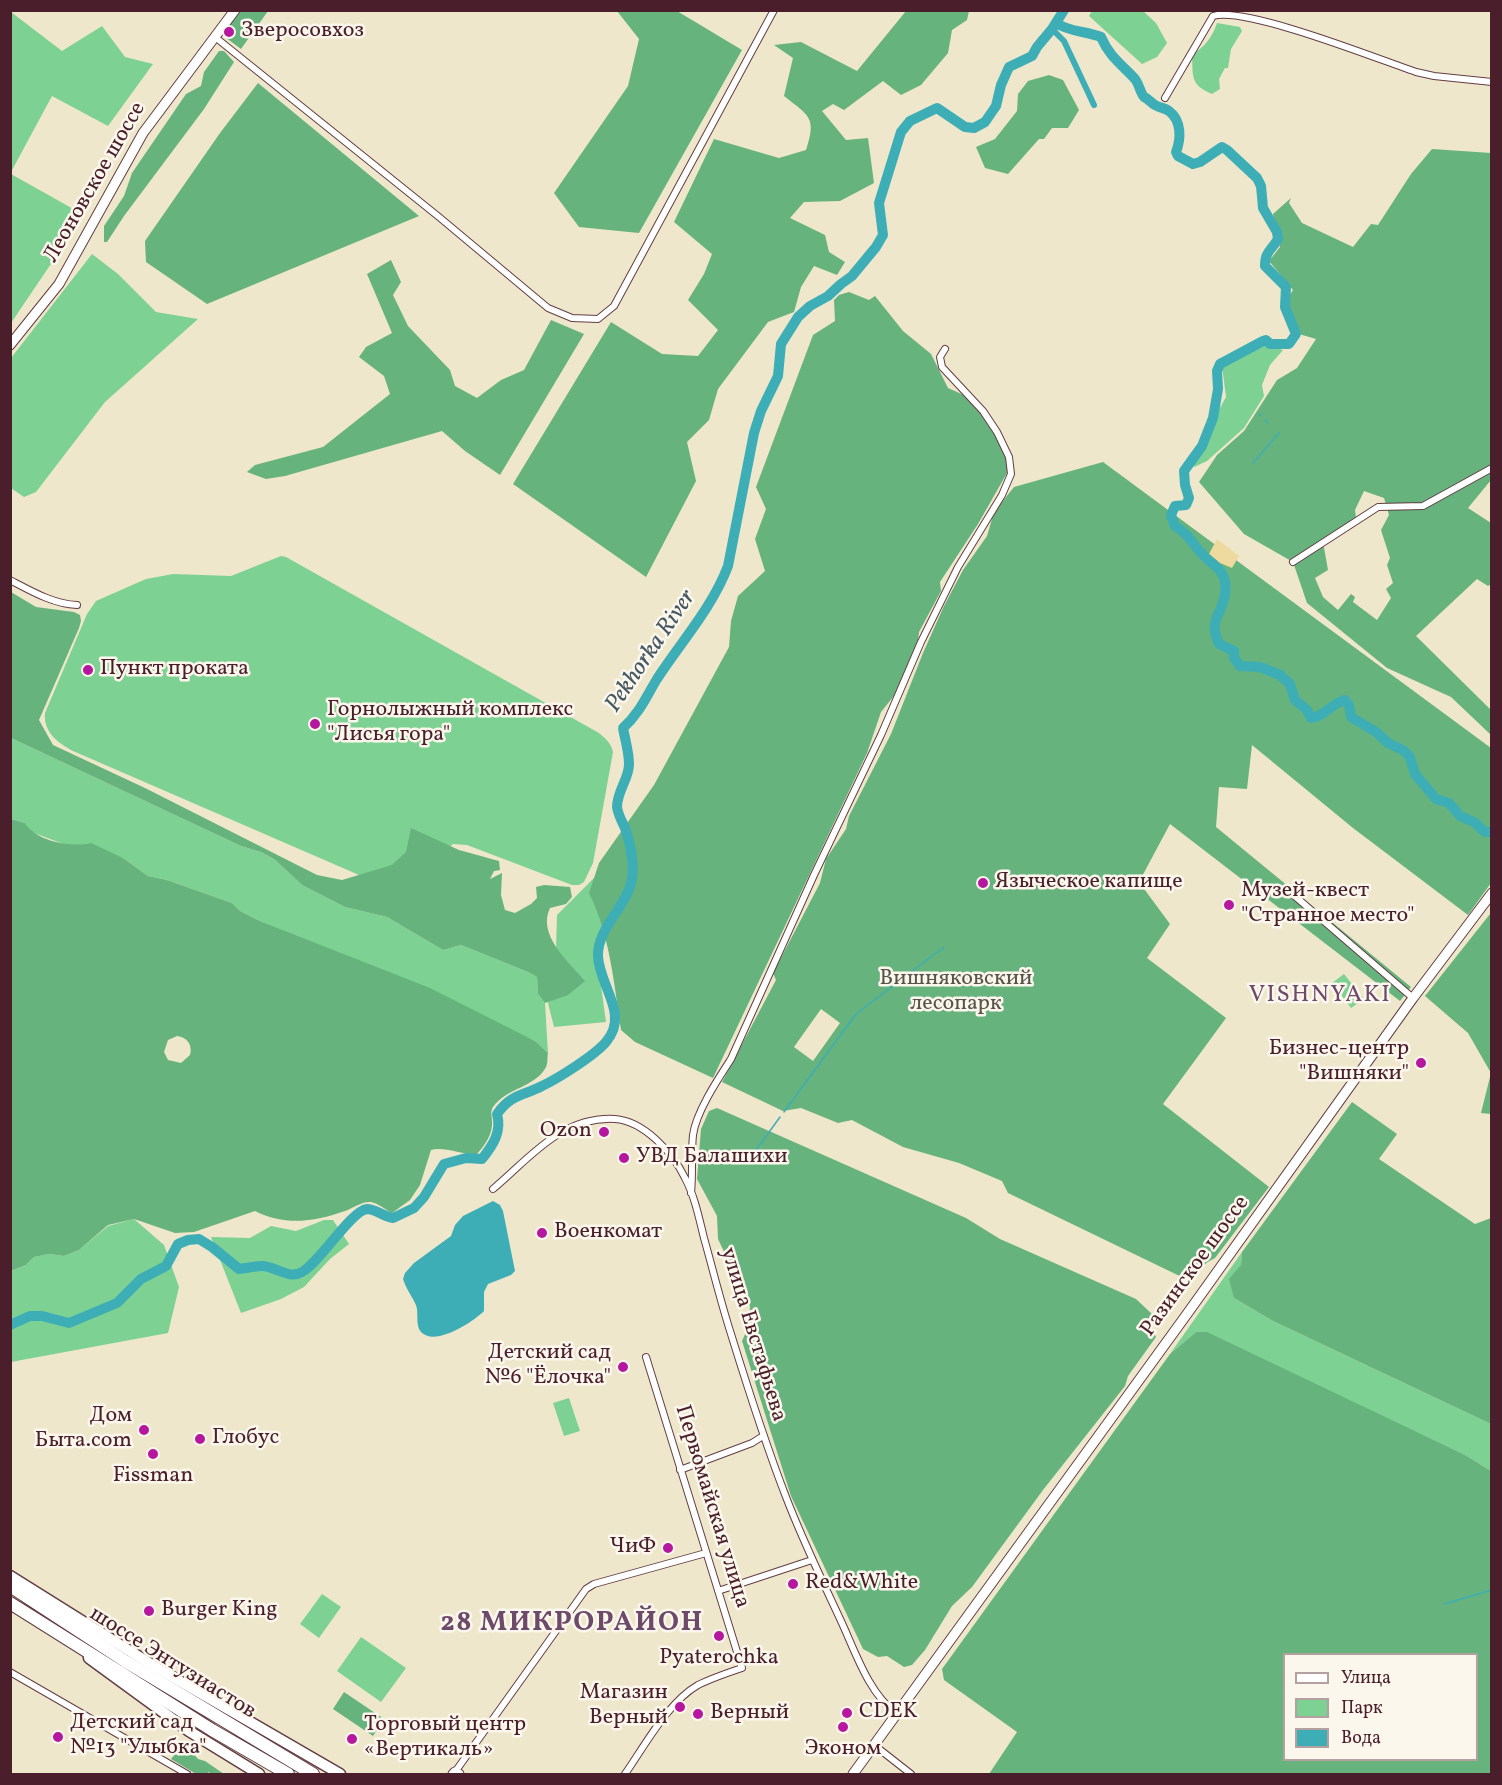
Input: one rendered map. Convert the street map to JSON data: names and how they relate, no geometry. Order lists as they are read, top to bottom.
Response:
{
  "streets": {
    "highway": ["шоссе Энтузиастов"],
    "main road": ["Леоновское шоссе", "Разинское шоссе"],
    "street": ["улица Евстафьева", "Первомайская улица"]
  },
  "crossings": [
    ["Разинское шоссе", "улица Евстафьева"]
  ],
  "districts": ["VISHNYAKI", "28 МИКРОРАЙОН"],
  "water": ["Pekhorka River"],
  "parks": ["Вишняковский лесопарк"],
  "places": [
    "Зверосовхоз",
    "Пункт проката",
    "Горнолыжный комплекс \"Лисья гора\"",
    "Языческое капище",
    "Музей-квест \"Странное место\"",
    "Бизнес-центр \"Вишняки\"",
    "Ozon",
    "УВД Балашихи",
    "Военкомат",
    "Детский сад №6 \"Ёлочка\"",
    "Дом Быта.com",
    "Глобус",
    "Fissman",
    "ЧиФ",
    "Red&White",
    "Burger King",
    "Pyaterochka",
    "Магазин Верный",
    "CDEK",
    "Верный",
    "Эконом",
    "Детский сад №13 \"Улыбка\"",
    "Торговый центр «Вертикаль»"
  ],
  "legend": ["Улица", "Парк", "Вода"]
}
